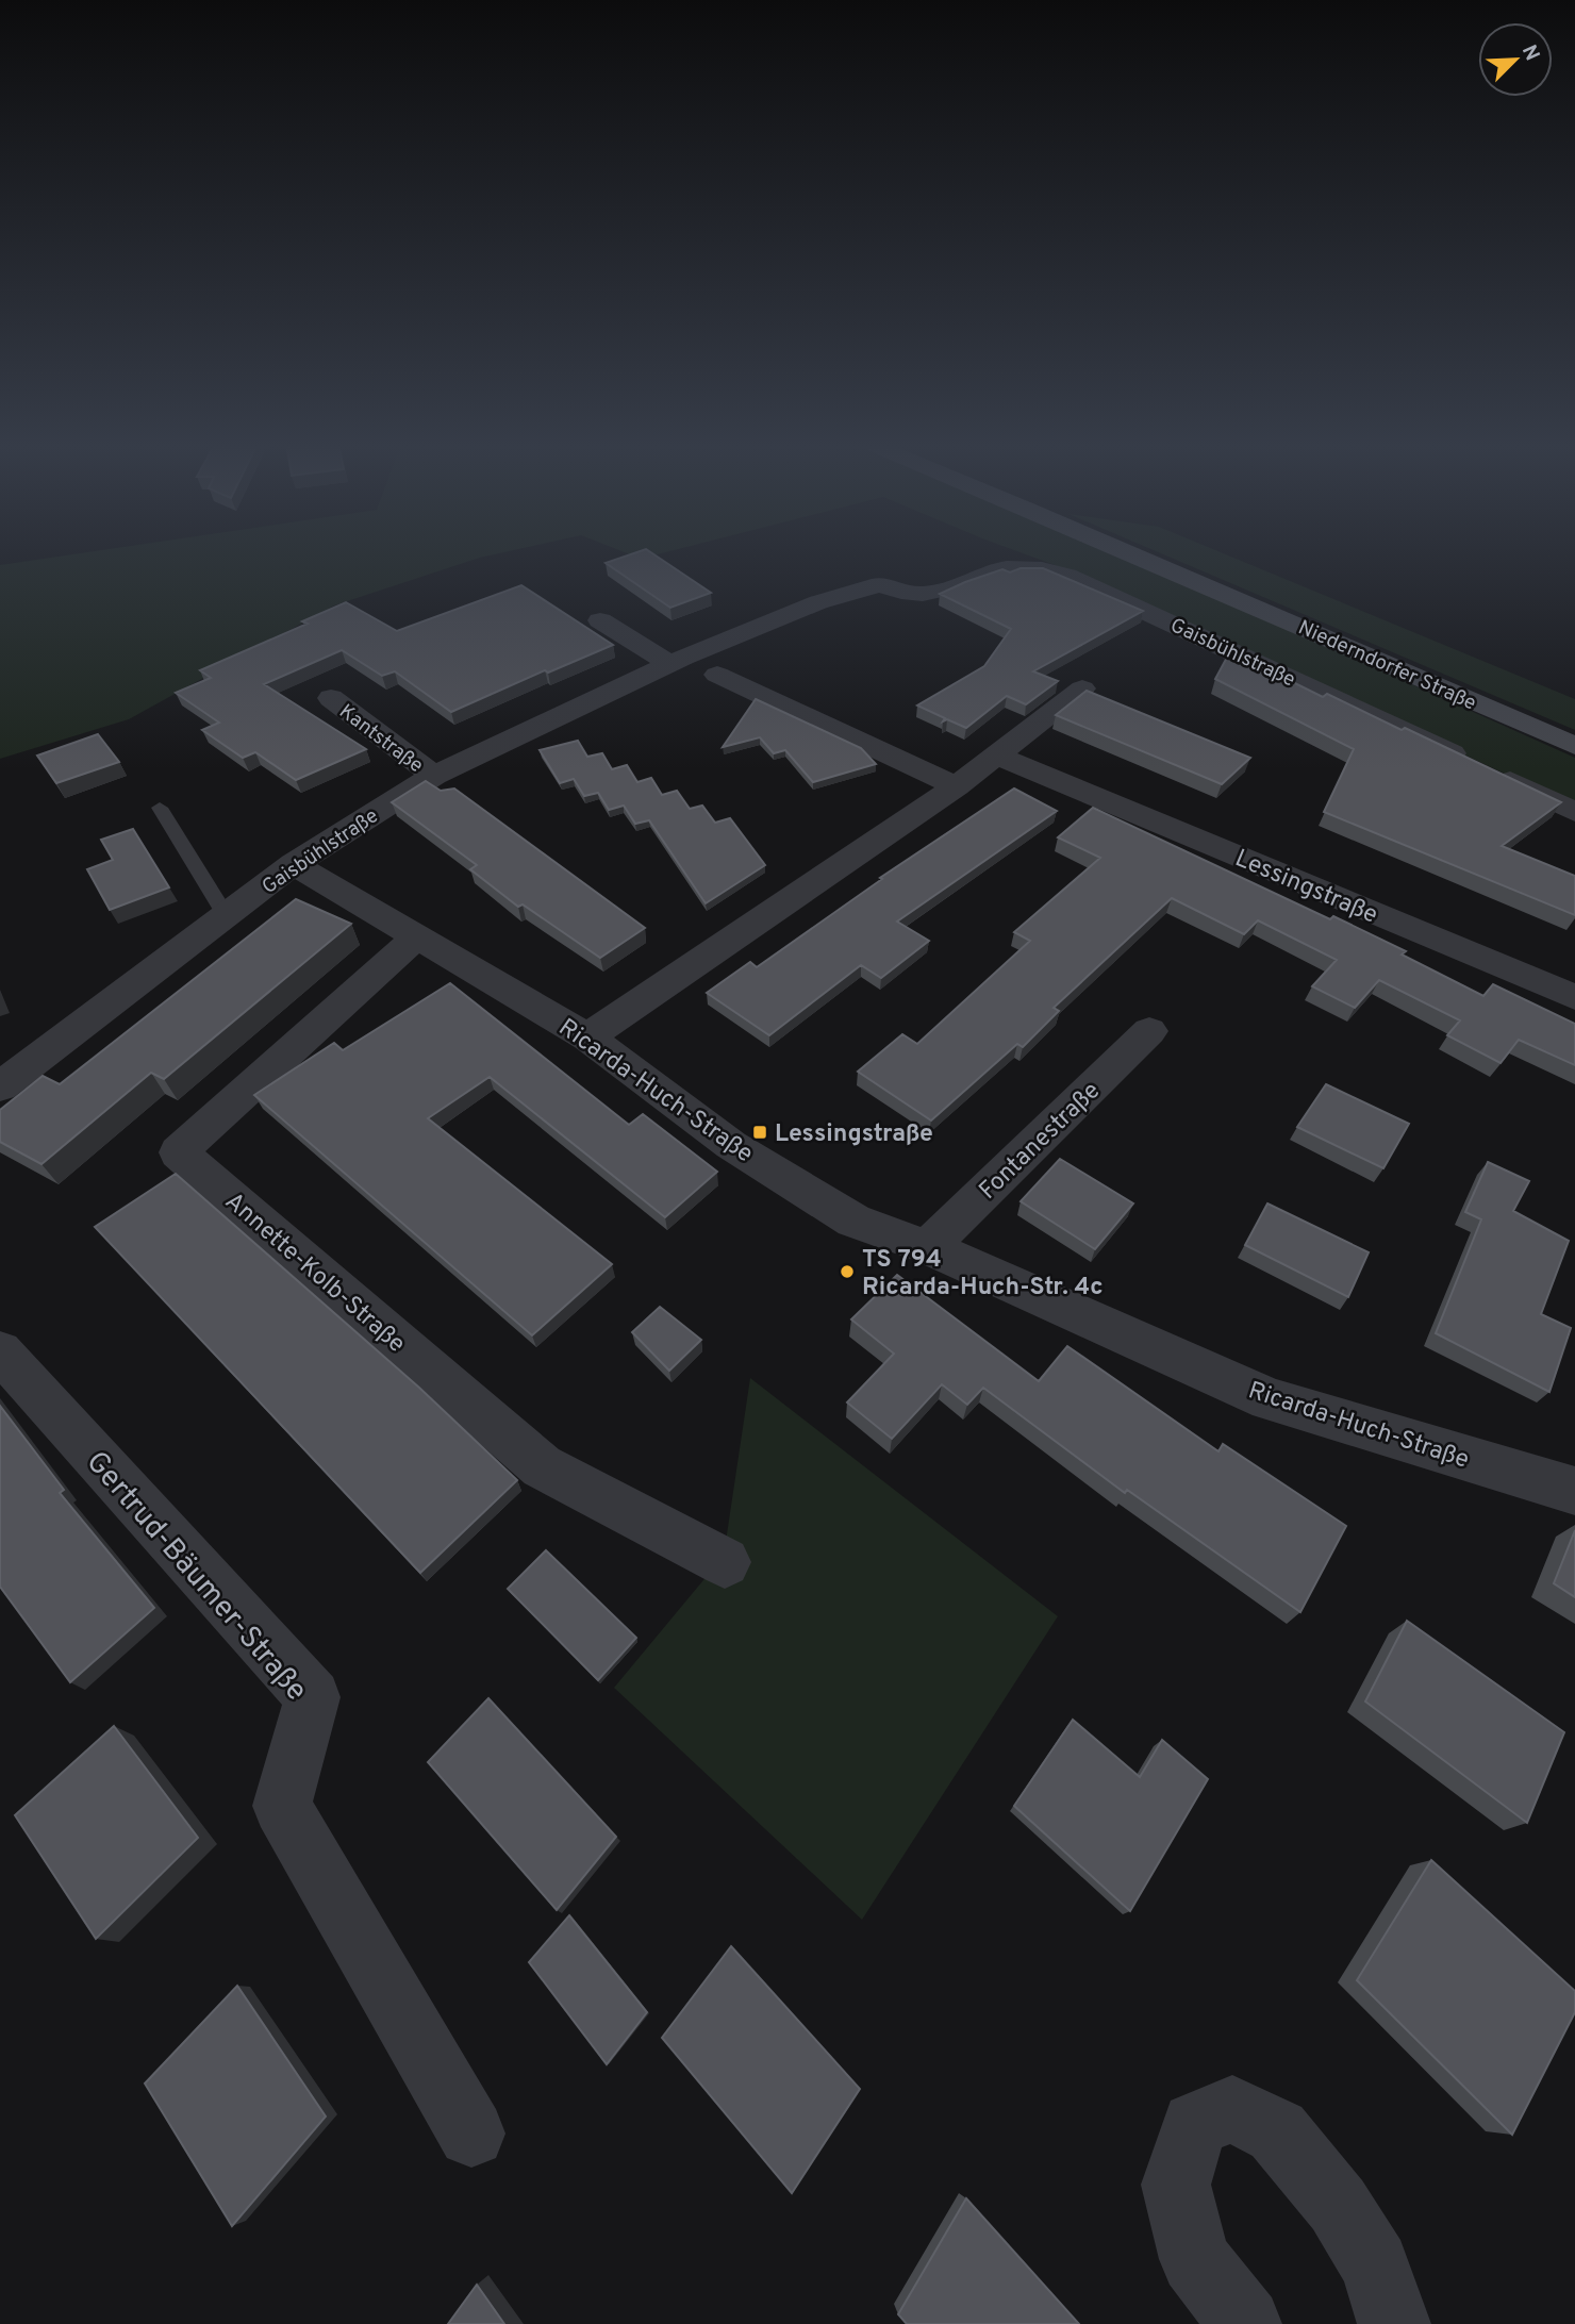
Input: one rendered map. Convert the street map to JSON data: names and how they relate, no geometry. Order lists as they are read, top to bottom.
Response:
{
  "streets": {
    "main road": ["Niederndorfer Straße"],
    "street": [
      "Gaisbühlstraße",
      "Kantstraße",
      "Lessingstraße",
      "Ricarda-Huch-Straße",
      "Fontanestraße",
      "Annette-Kolb-Straße",
      "Gertrud-Bäumer-Straße"
    ]
  },
  "crossings": [
    ["Gaisbühlstraße", "Kantstraße"],
    ["Gaisbühlstraße", "Ricarda-Huch-Straße"],
    ["Ricarda-Huch-Straße", "Fontanestraße"],
    ["Ricarda-Huch-Straße", "Annette-Kolb-Straße"]
  ],
  "places": {
    "transit": ["Lessingstraße"],
    "other": ["TS 794 Ricarda-Huch-Str. 4c"]
  },
  "north": "top right"
}
